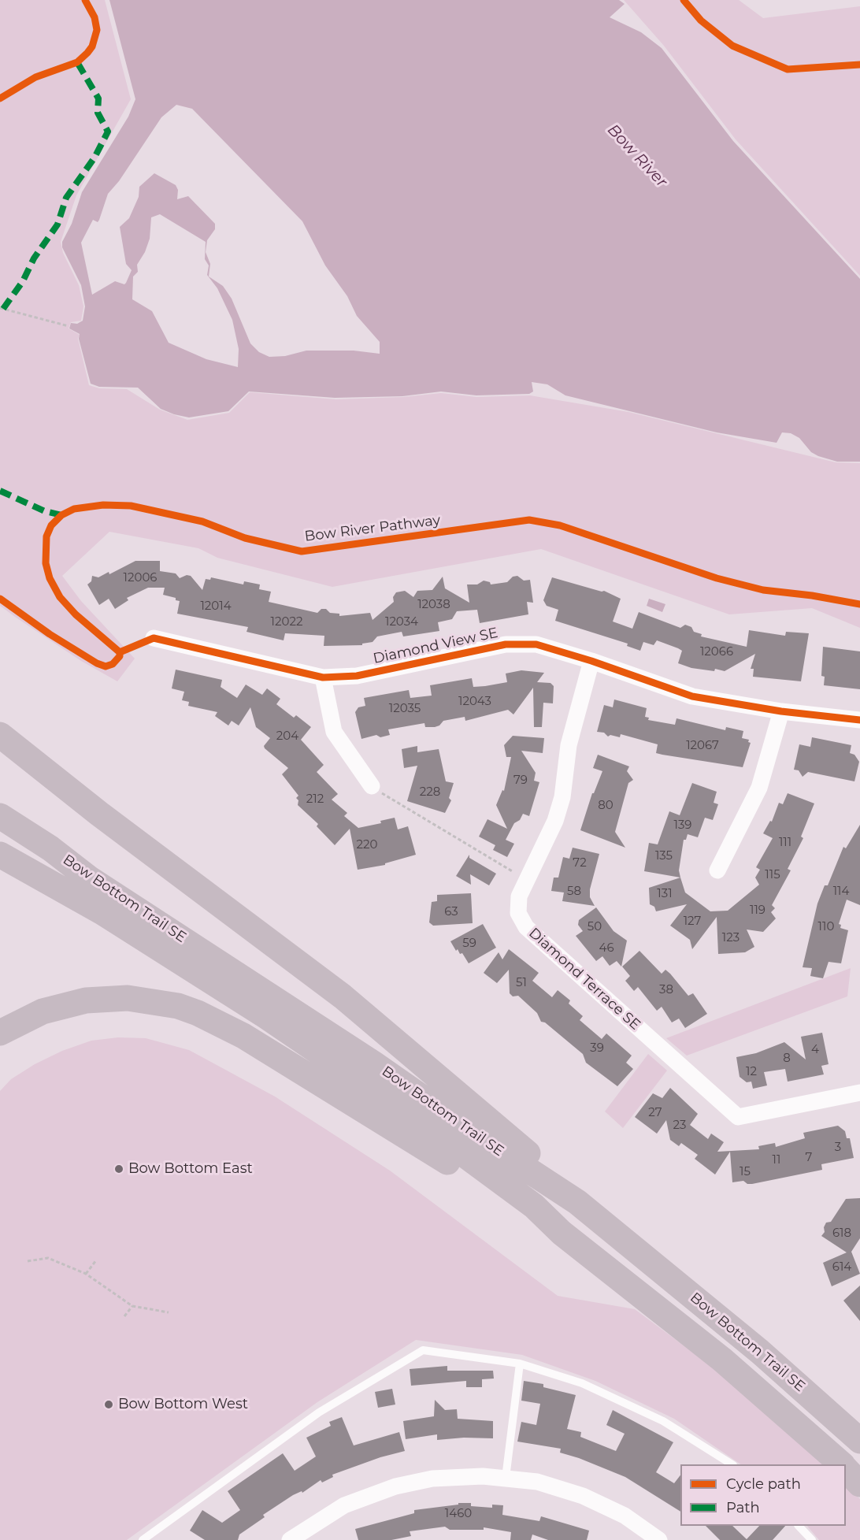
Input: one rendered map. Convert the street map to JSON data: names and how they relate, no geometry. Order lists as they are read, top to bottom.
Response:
{
  "streets": {
    "highway": ["Bow Bottom Trail SE"],
    "street": ["Diamond View SE", "Diamond Terrace SE"],
    "cycle path": ["Bow River Pathway"]
  },
  "crossings": [
    ["Diamond View SE", "Diamond Terrace SE"]
  ],
  "water": ["Bow River"],
  "places": ["Bow Bottom East", "Bow Bottom West"],
  "house_numbers": [
    "12006",
    "12038",
    "12014",
    "12022",
    "12034",
    "12066",
    "12043",
    "12035",
    "204",
    "12067",
    "79",
    "228",
    "212",
    "80",
    "139",
    "111",
    "220",
    "135",
    "72",
    "115",
    "58",
    "114",
    "131",
    "119",
    "63",
    "127",
    "50",
    "110",
    "123",
    "59",
    "46",
    "51",
    "38",
    "39",
    "4",
    "8",
    "12",
    "27",
    "23",
    "3",
    "7",
    "11",
    "15",
    "618",
    "614",
    "1460"
  ],
  "legend": ["Cycle path", "Path"]
}
